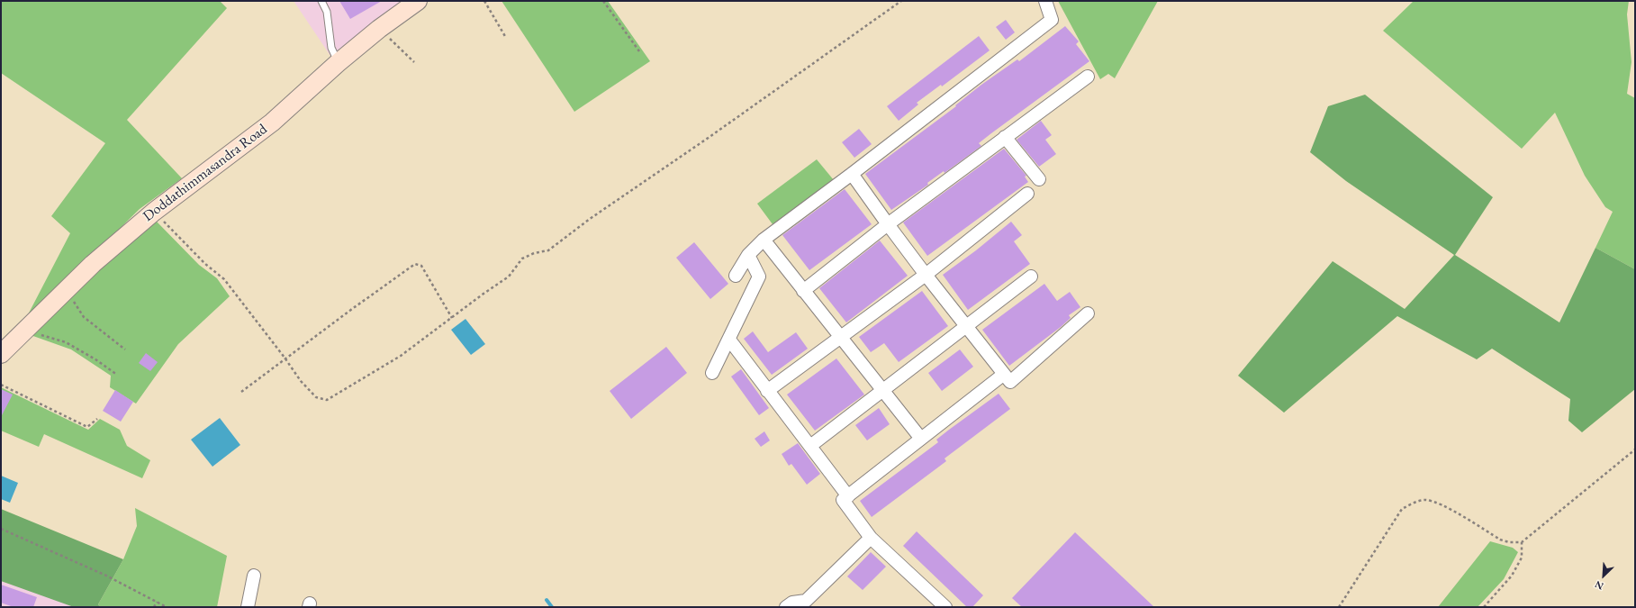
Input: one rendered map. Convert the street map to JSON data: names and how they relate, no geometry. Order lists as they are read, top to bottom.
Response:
{
  "streets": {
    "street": ["Doddathimmasandra Road"]
  },
  "north": "bottom left"
}
